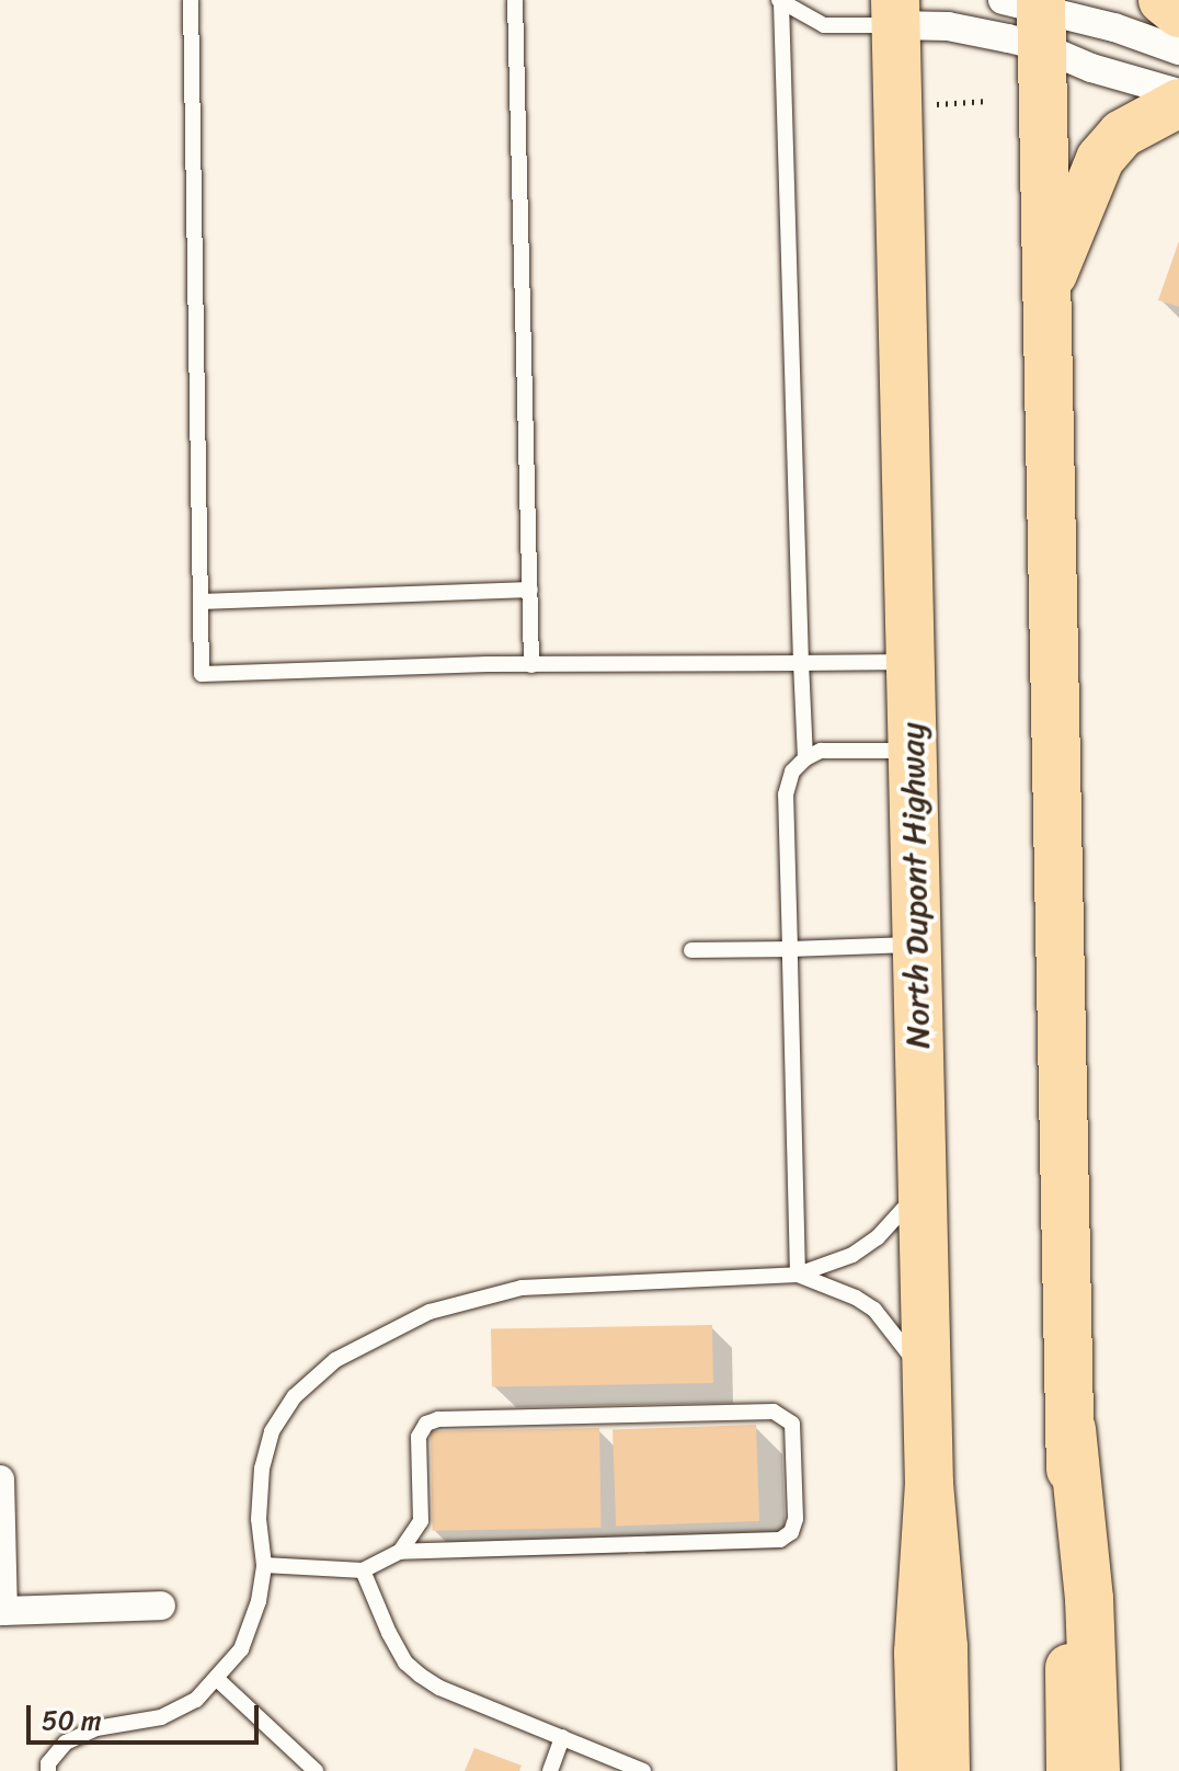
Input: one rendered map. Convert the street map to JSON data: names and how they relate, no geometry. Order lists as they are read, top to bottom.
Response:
{
  "streets": {
    "highway": ["North Dupont Highway"]
  },
  "scale_bar": "50 m"
}
